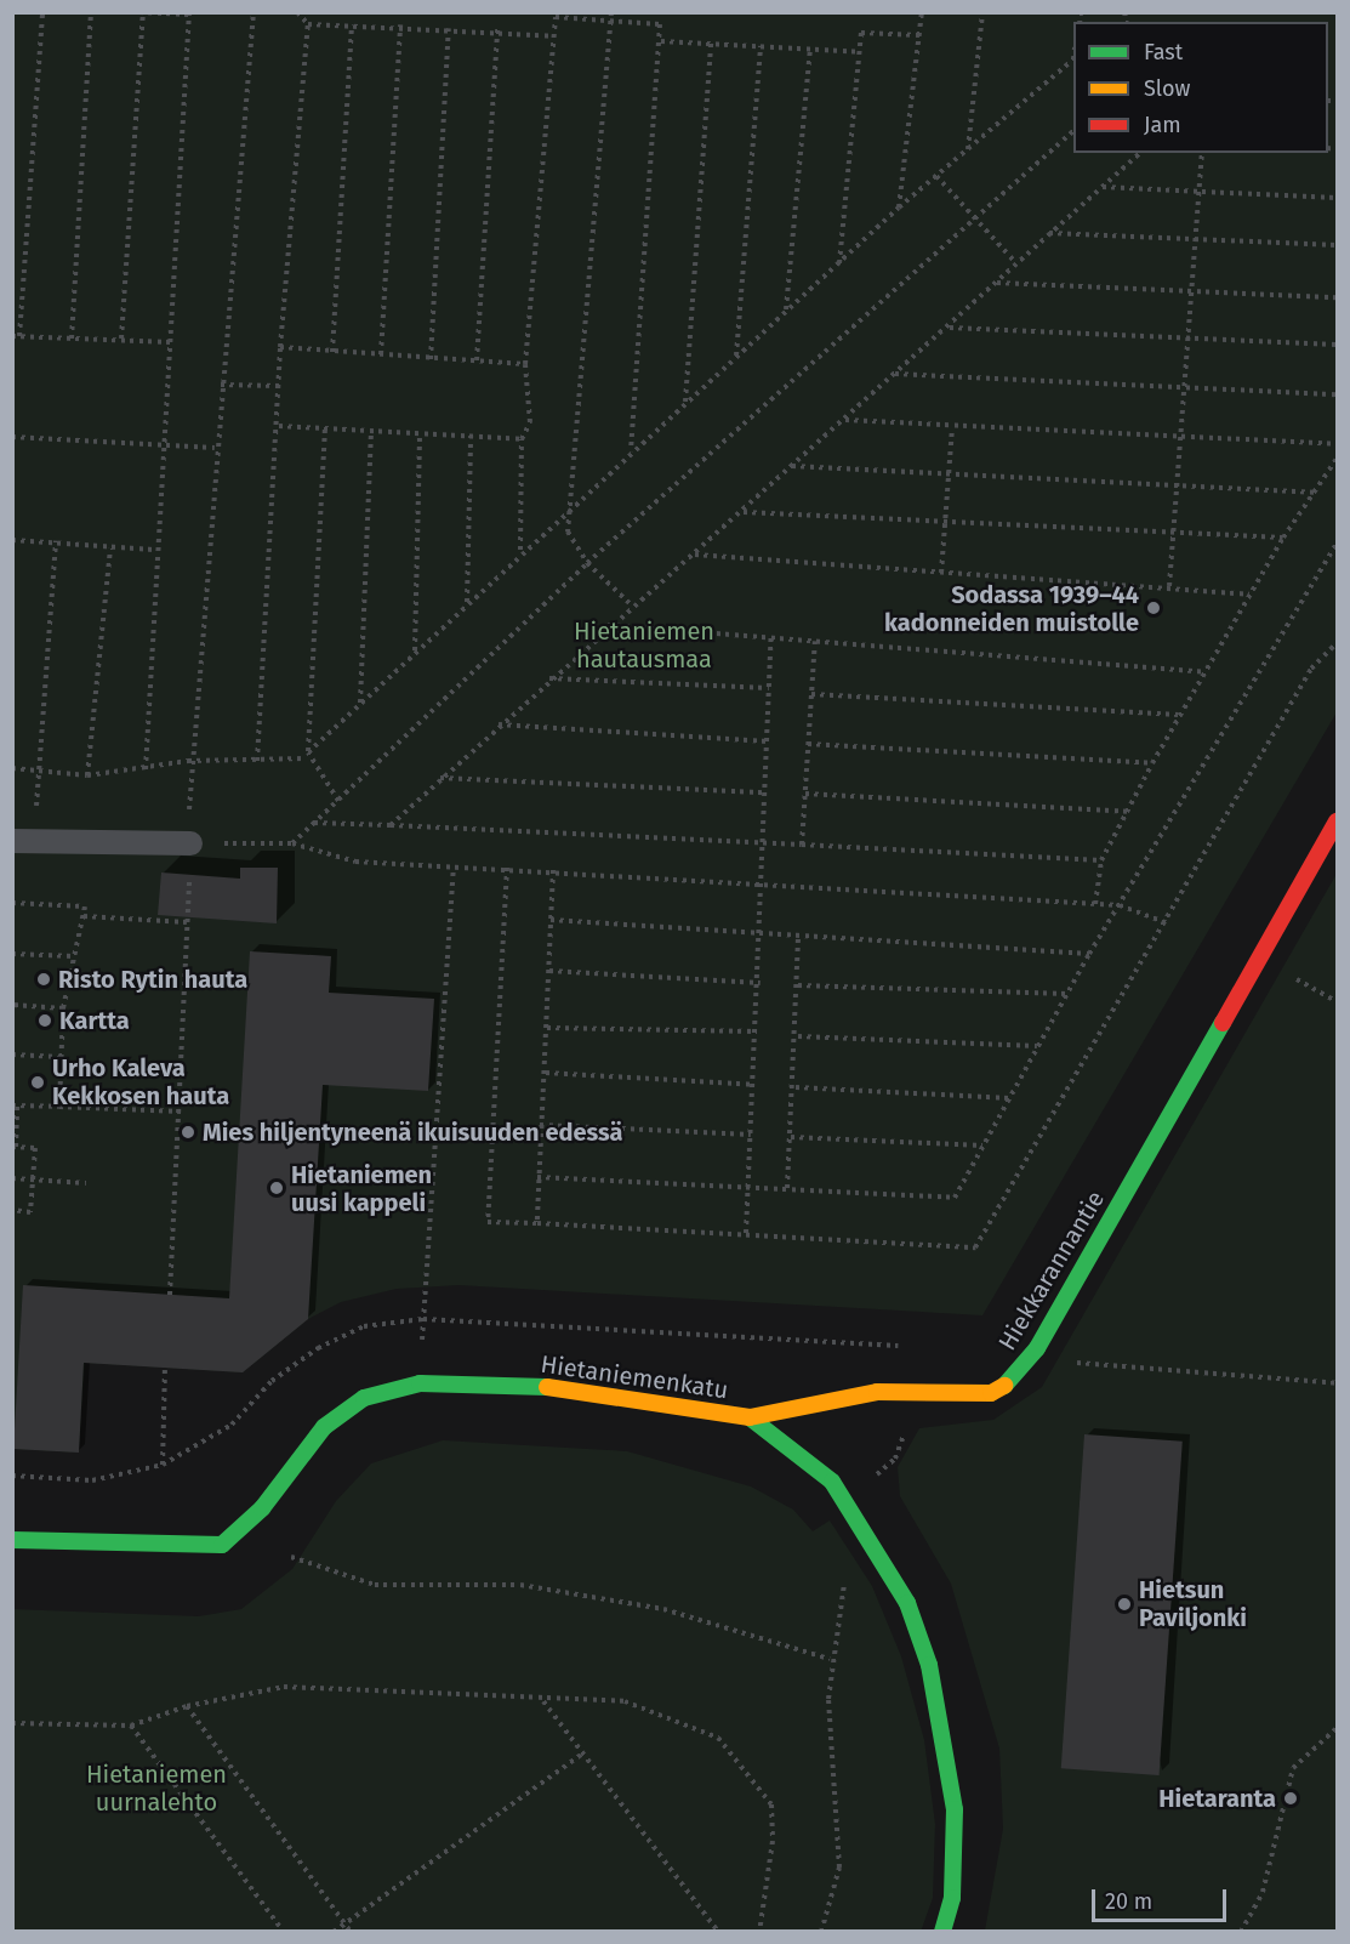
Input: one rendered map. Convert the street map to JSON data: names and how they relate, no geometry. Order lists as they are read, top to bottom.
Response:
{
  "streets": {
    "street": ["Hiekkarannantie", "Hietaniemenkatu"]
  },
  "crossings": [
    ["Hiekkarannantie", "Hietaniemenkatu"]
  ],
  "parks": ["Hietaniemen hautausmaa", "Hietaniemen uurnalehto"],
  "places": [
    "Sodassa 1939–44 kadonneiden muistolle",
    "Risto Rytin hauta",
    "Kartta",
    "Urho Kaleva Kekkosen hauta",
    "Mies hiljentyneenä ikuisuuden edessä",
    "Hietaniemen uusi kappeli",
    "Hietsun Paviljonki",
    "Hietaranta"
  ],
  "legend": ["Fast", "Slow", "Jam"],
  "scale_bar": "20 m"
}
